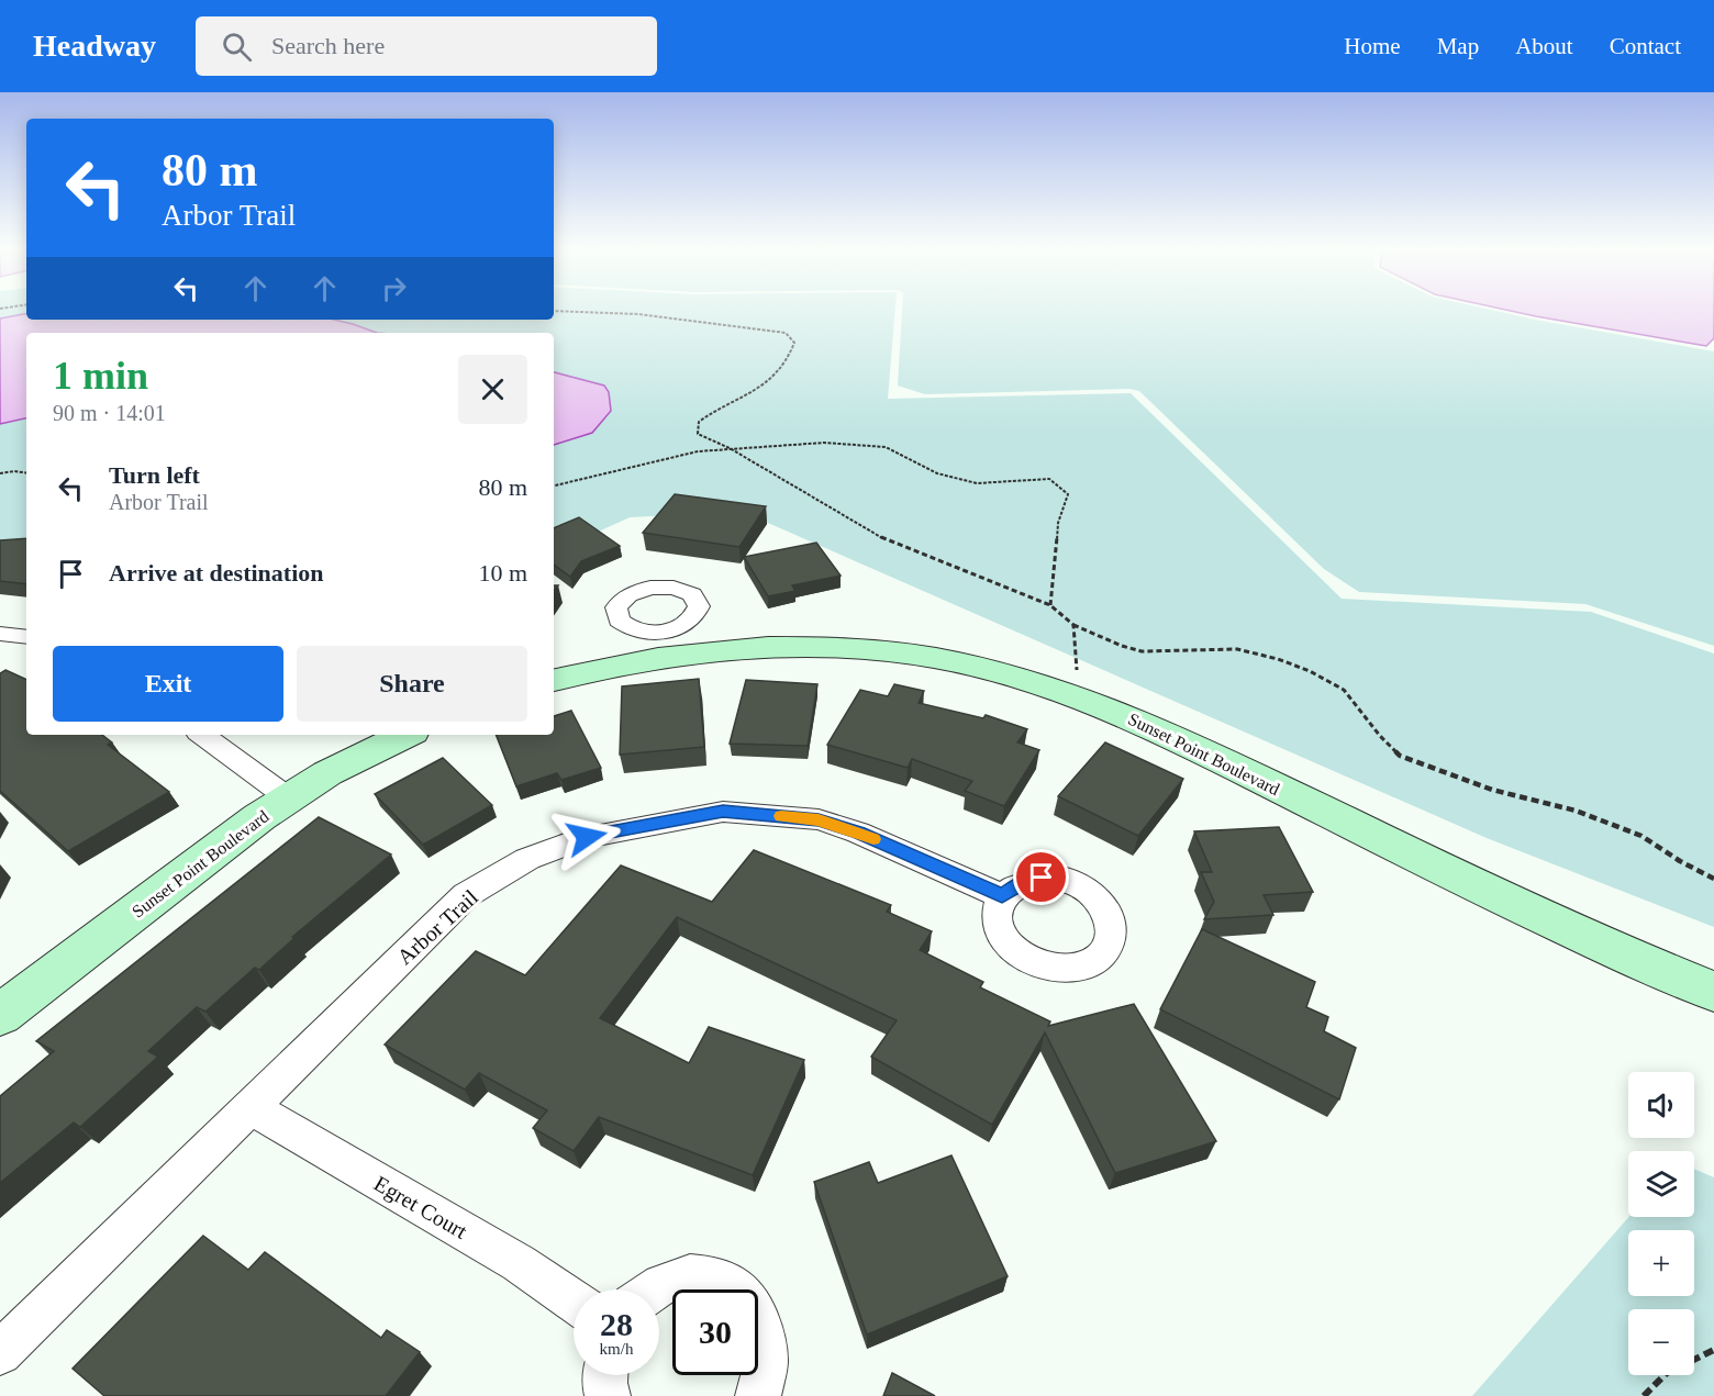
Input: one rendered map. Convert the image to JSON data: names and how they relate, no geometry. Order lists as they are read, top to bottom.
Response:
{
  "streets": {
    "street": ["Sunset Point Boulevard", "Arbor Trail", "Egret Court"]
  },
  "crossings": [
    ["Arbor Trail", "Egret Court"]
  ],
  "page": {
    "header": "Headway",
    "search": "Search here",
    "nav": [
      "Home",
      "Map",
      "About",
      "Contact"
    ],
    "turn": ["80 m", "Arbor Trail"],
    "heading": ["1 min", "90 m · 14:01"],
    "list": [
      {
        "name": "Turn left",
        "note": "Arbor Trail",
        "value": "80 m"
      },
      {
        "name": "Arrive at destination",
        "value": "10 m"
      }
    ],
    "buttons": ["Exit", "Share"],
    "map_buttons": ["+", "−"],
    "speed": "28 km/h",
    "limit": "30"
  }
}
